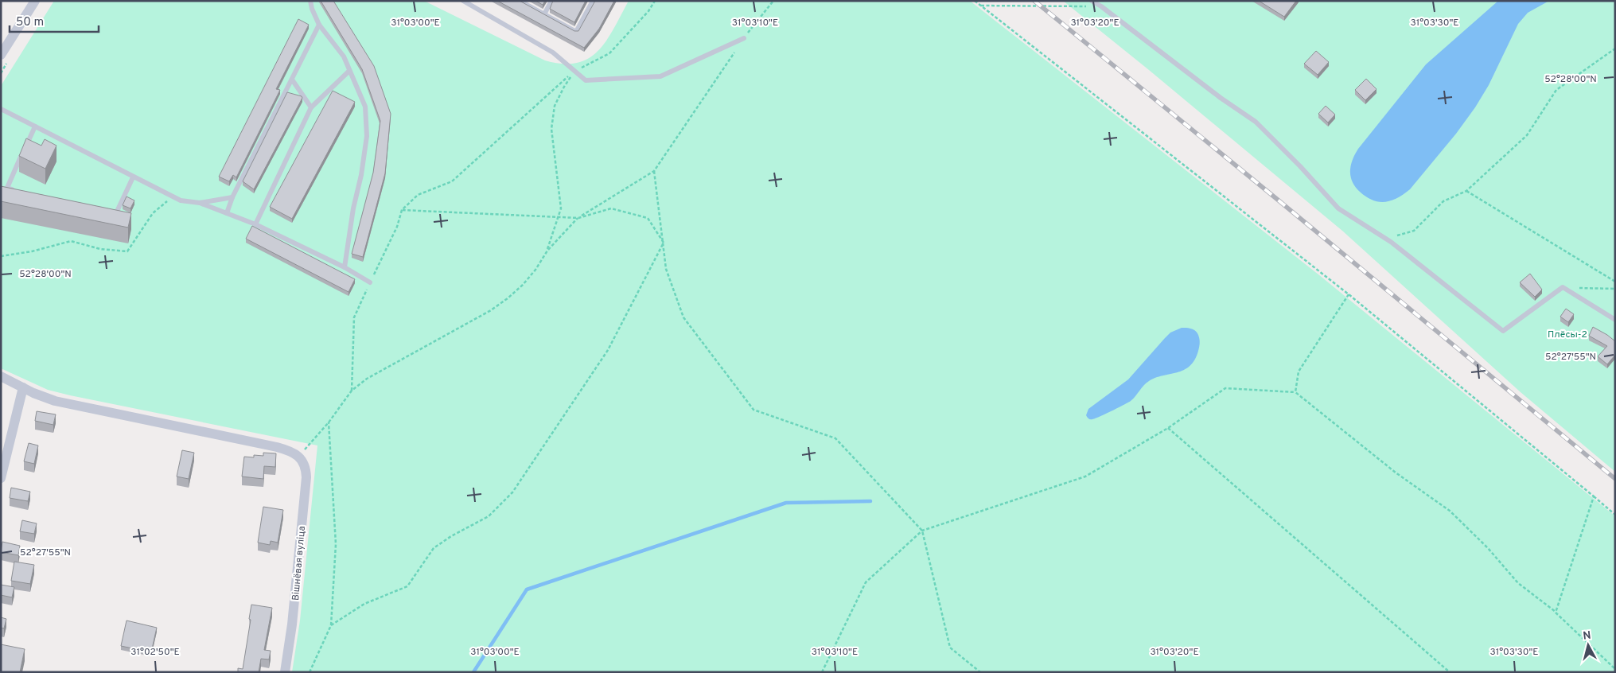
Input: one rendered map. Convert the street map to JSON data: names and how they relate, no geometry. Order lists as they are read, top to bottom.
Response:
{
  "streets": {
    "street": ["Вішнёвая вуліца"]
  },
  "parks": ["Плёсы-2"],
  "scale_bar": "50 m",
  "north": "top",
  "coordinates": [
    "31°03'00\"E",
    "31°03'10\"E",
    "31°03'20\"E",
    "31°03'30\"E",
    "52°28'00\"N",
    "52°27'55\"N",
    "31°02'50\"E"
  ]
}
